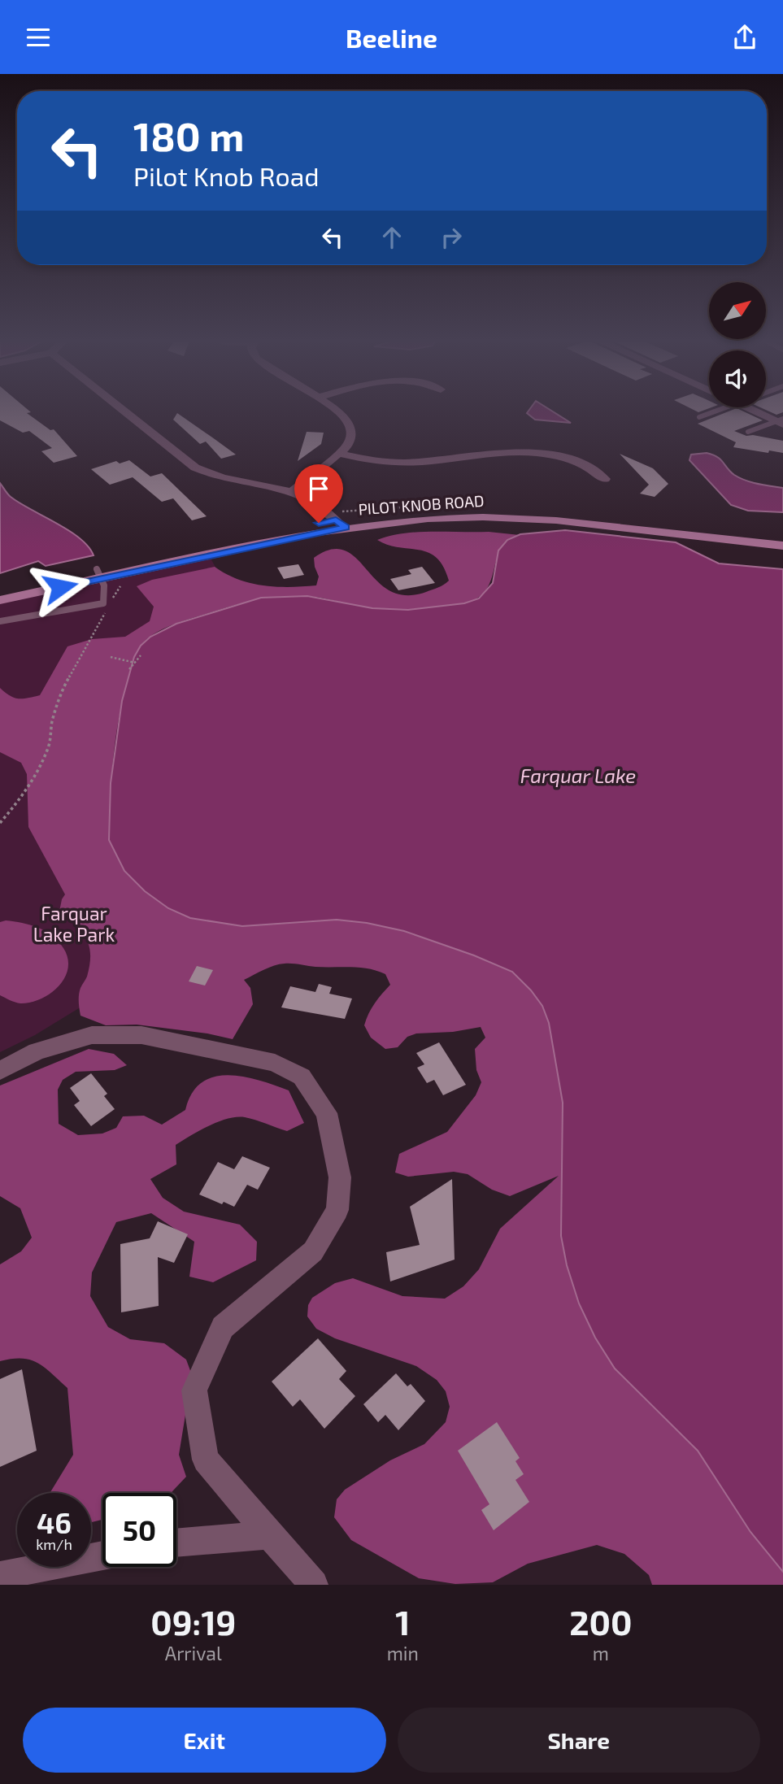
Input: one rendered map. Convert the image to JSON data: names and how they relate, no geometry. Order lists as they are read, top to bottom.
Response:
{
  "streets": {
    "main road": ["PILOT KNOB ROAD"]
  },
  "water": ["Farquar Lake"],
  "parks": ["Farquar Lake Park"],
  "north": "top right",
  "page": {
    "header": "Beeline",
    "turn": ["180 m", "Pilot Knob Road"],
    "speed": "46 km/h",
    "limit": "50",
    "eta": [
      "09:19",
      "Arrival",
      "1",
      "min",
      "200",
      "m"
    ],
    "buttons": ["Exit", "Share"]
  }
}
